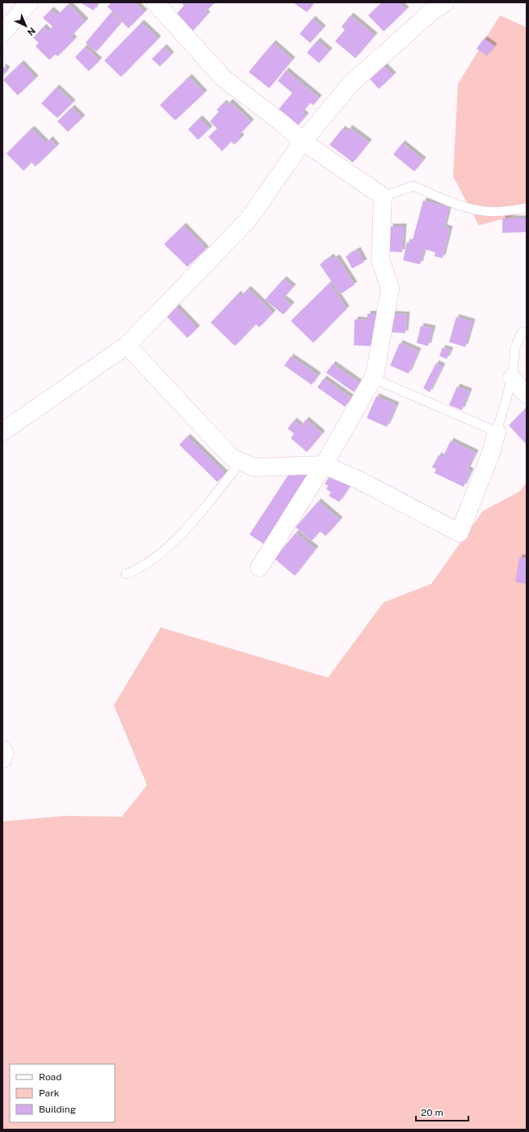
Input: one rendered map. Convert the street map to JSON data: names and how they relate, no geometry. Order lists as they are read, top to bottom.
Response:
{
  "legend": ["Road", "Park", "Building"],
  "scale_bar": "20 m",
  "north": "bottom right"
}
